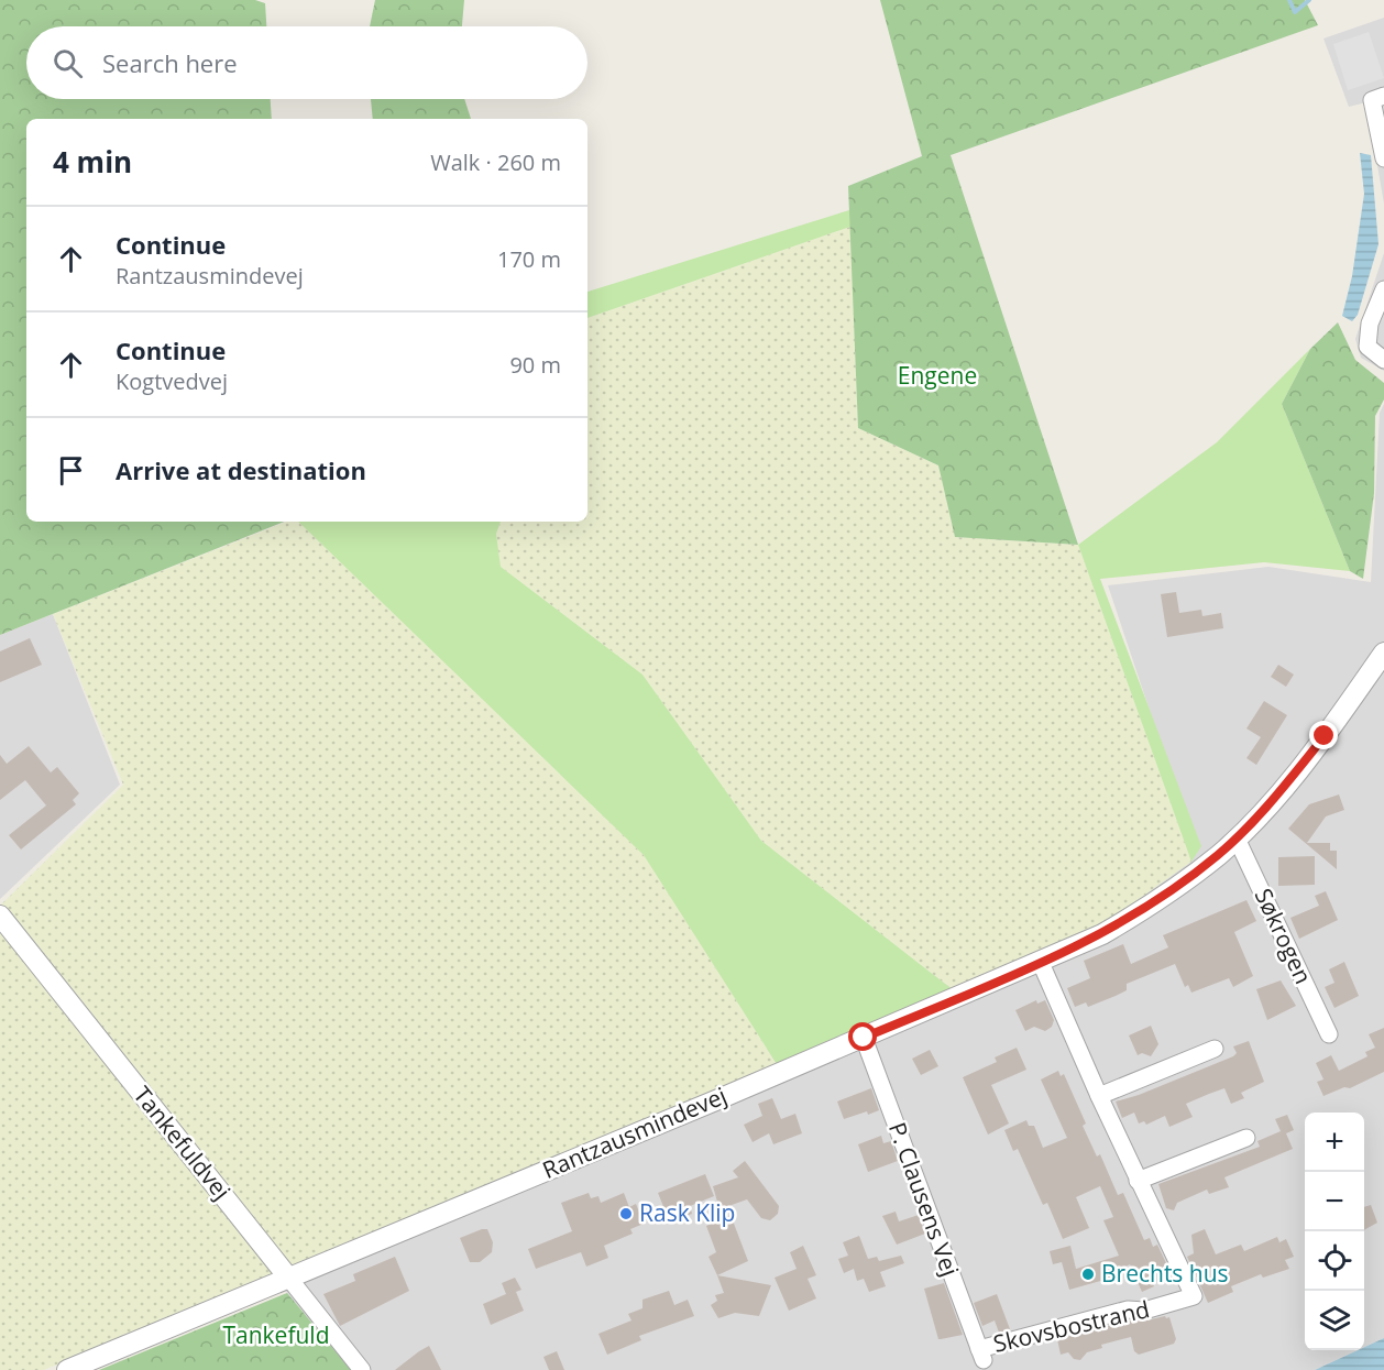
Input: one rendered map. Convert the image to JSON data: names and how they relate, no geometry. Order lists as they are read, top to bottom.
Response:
{
  "streets": {
    "street": [
      "Søkrogen",
      "Rantzausmindevej",
      "Tankefuldvej",
      "P. Clausens Vej",
      "Skovsbostrand"
    ]
  },
  "crossings": [
    ["Søkrogen", "Rantzausmindevej"],
    ["Rantzausmindevej", "Tankefuldvej"],
    ["Rantzausmindevej", "P. Clausens Vej"],
    ["Rantzausmindevej", "Skovsbostrand"],
    ["P. Clausens Vej", "Skovsbostrand"]
  ],
  "parks": ["Engene", "Tankefuld"],
  "places": ["Rask Klip", "Brechts hus"],
  "page": {
    "search": "Search here",
    "heading": ["4 min", "Walk · 260 m"],
    "list": [
      ["Continue", "Rantzausmindevej", "170 m"],
      ["Continue", "Kogtvedvej", "90 m"],
      "Arrive at destination"
    ],
    "map_buttons": ["+", "−"]
  }
}
